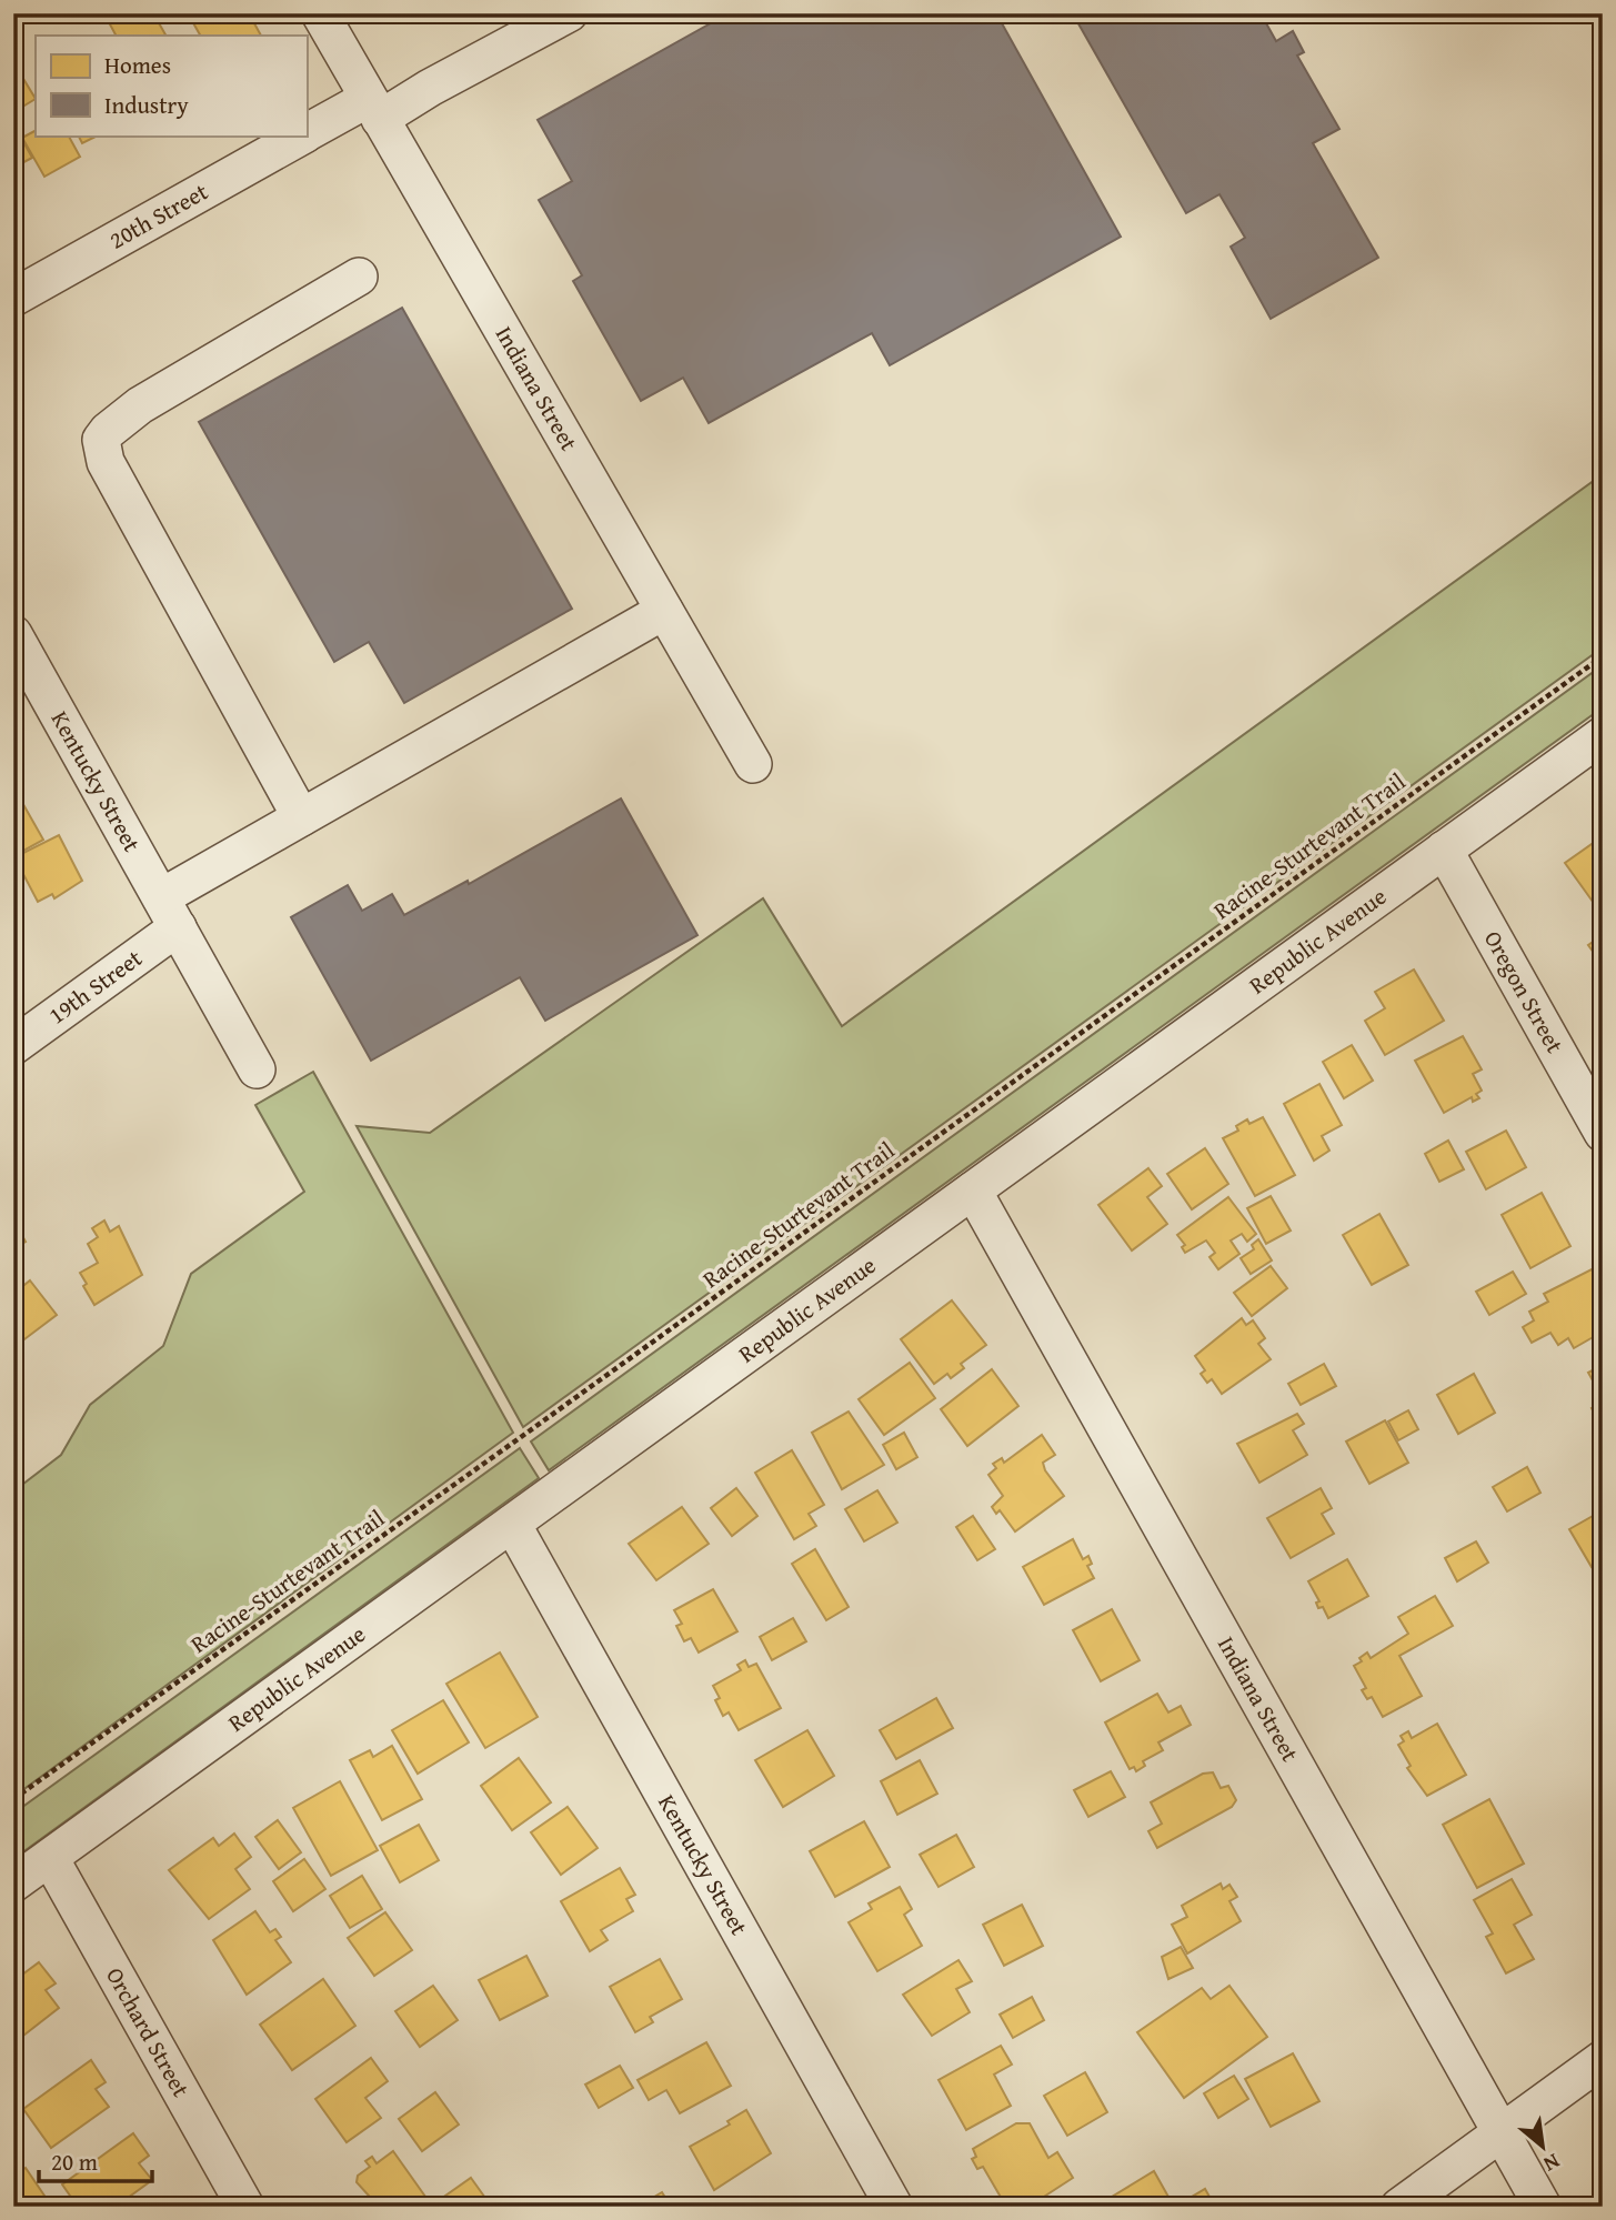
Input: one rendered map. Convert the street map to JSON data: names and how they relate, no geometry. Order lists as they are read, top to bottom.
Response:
{
  "streets": {
    "street": [
      "20th Street",
      "Indiana Street",
      "Kentucky Street",
      "Republic Avenue",
      "19th Street",
      "Oregon Street",
      "Orchard Street"
    ],
    "path": ["Racine-Sturtevant Trail"]
  },
  "crossings": [
    ["20th Street", "Indiana Street"],
    ["Indiana Street", "Republic Avenue"],
    ["Indiana Street", "19th Street"],
    ["Kentucky Street", "Republic Avenue"],
    ["Kentucky Street", "19th Street"],
    ["Republic Avenue", "Oregon Street"],
    ["Republic Avenue", "Orchard Street"]
  ],
  "legend": ["Homes", "Industry"],
  "scale_bar": "20 m",
  "north": "bottom right"
}
